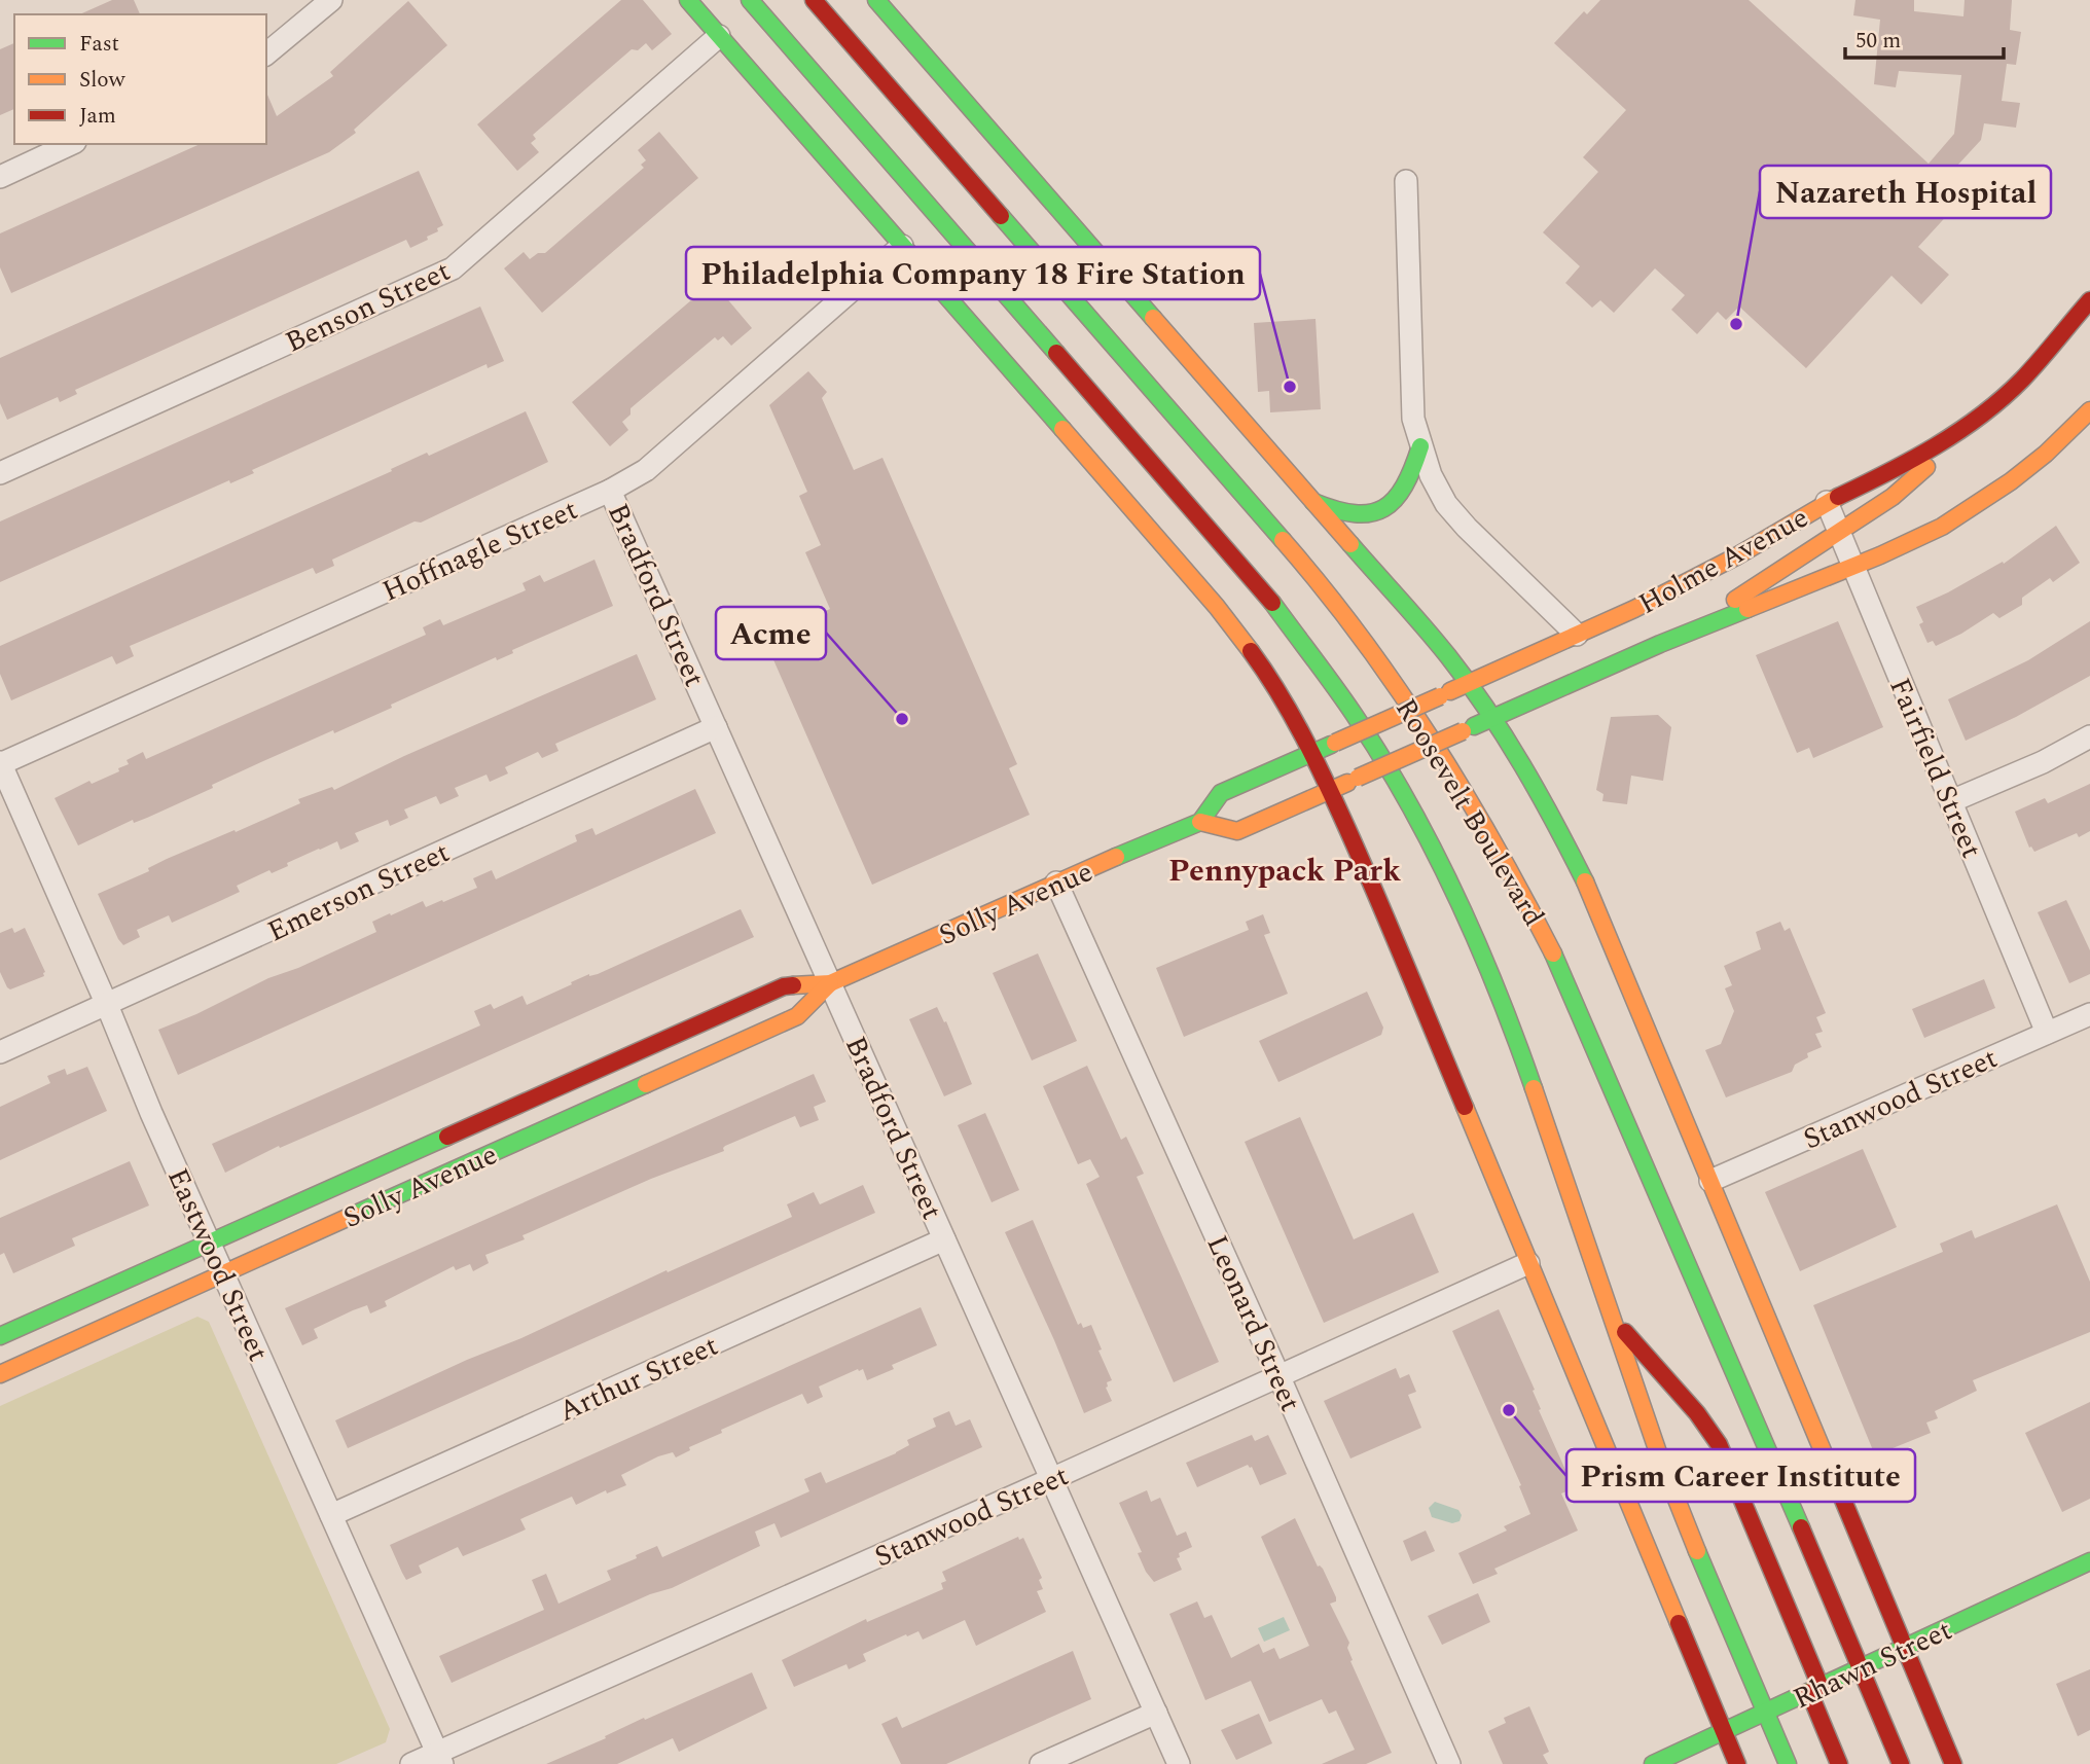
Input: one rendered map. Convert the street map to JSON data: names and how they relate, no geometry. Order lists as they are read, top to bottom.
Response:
{
  "streets": {
    "main road": [
      "Holme Avenue",
      "Roosevelt Boulevard",
      "Solly Avenue",
      "Rhawn Street"
    ],
    "street": [
      "Benson Street",
      "Hoffnagle Street",
      "Bradford Street",
      "Fairfield Street",
      "Emerson Street",
      "Stanwood Street",
      "Eastwood Street",
      "Leonard Street",
      "Arthur Street"
    ]
  },
  "crossings": [
    ["Hoffnagle Street", "Bradford Street"],
    ["Hoffnagle Street", "Eastwood Street"],
    ["Holme Avenue", "Fairfield Street"],
    ["Holme Avenue", "Roosevelt Boulevard"],
    ["Bradford Street", "Emerson Street"],
    ["Bradford Street", "Solly Avenue"],
    ["Bradford Street", "Stanwood Street"],
    ["Bradford Street", "Arthur Street"],
    ["Fairfield Street", "Stanwood Street"],
    ["Roosevelt Boulevard", "Stanwood Street"],
    ["Roosevelt Boulevard", "Rhawn Street"],
    ["Emerson Street", "Eastwood Street"],
    ["Solly Avenue", "Eastwood Street"],
    ["Solly Avenue", "Leonard Street"],
    ["Stanwood Street", "Eastwood Street"],
    ["Stanwood Street", "Leonard Street"],
    ["Eastwood Street", "Arthur Street"]
  ],
  "districts": ["Pennypack Park"],
  "places": [
    "Nazareth Hospital",
    "Philadelphia Company 18 Fire Station",
    "Acme",
    "Prism Career Institute"
  ],
  "legend": ["Fast", "Slow", "Jam"],
  "scale_bar": "50 m"
}
